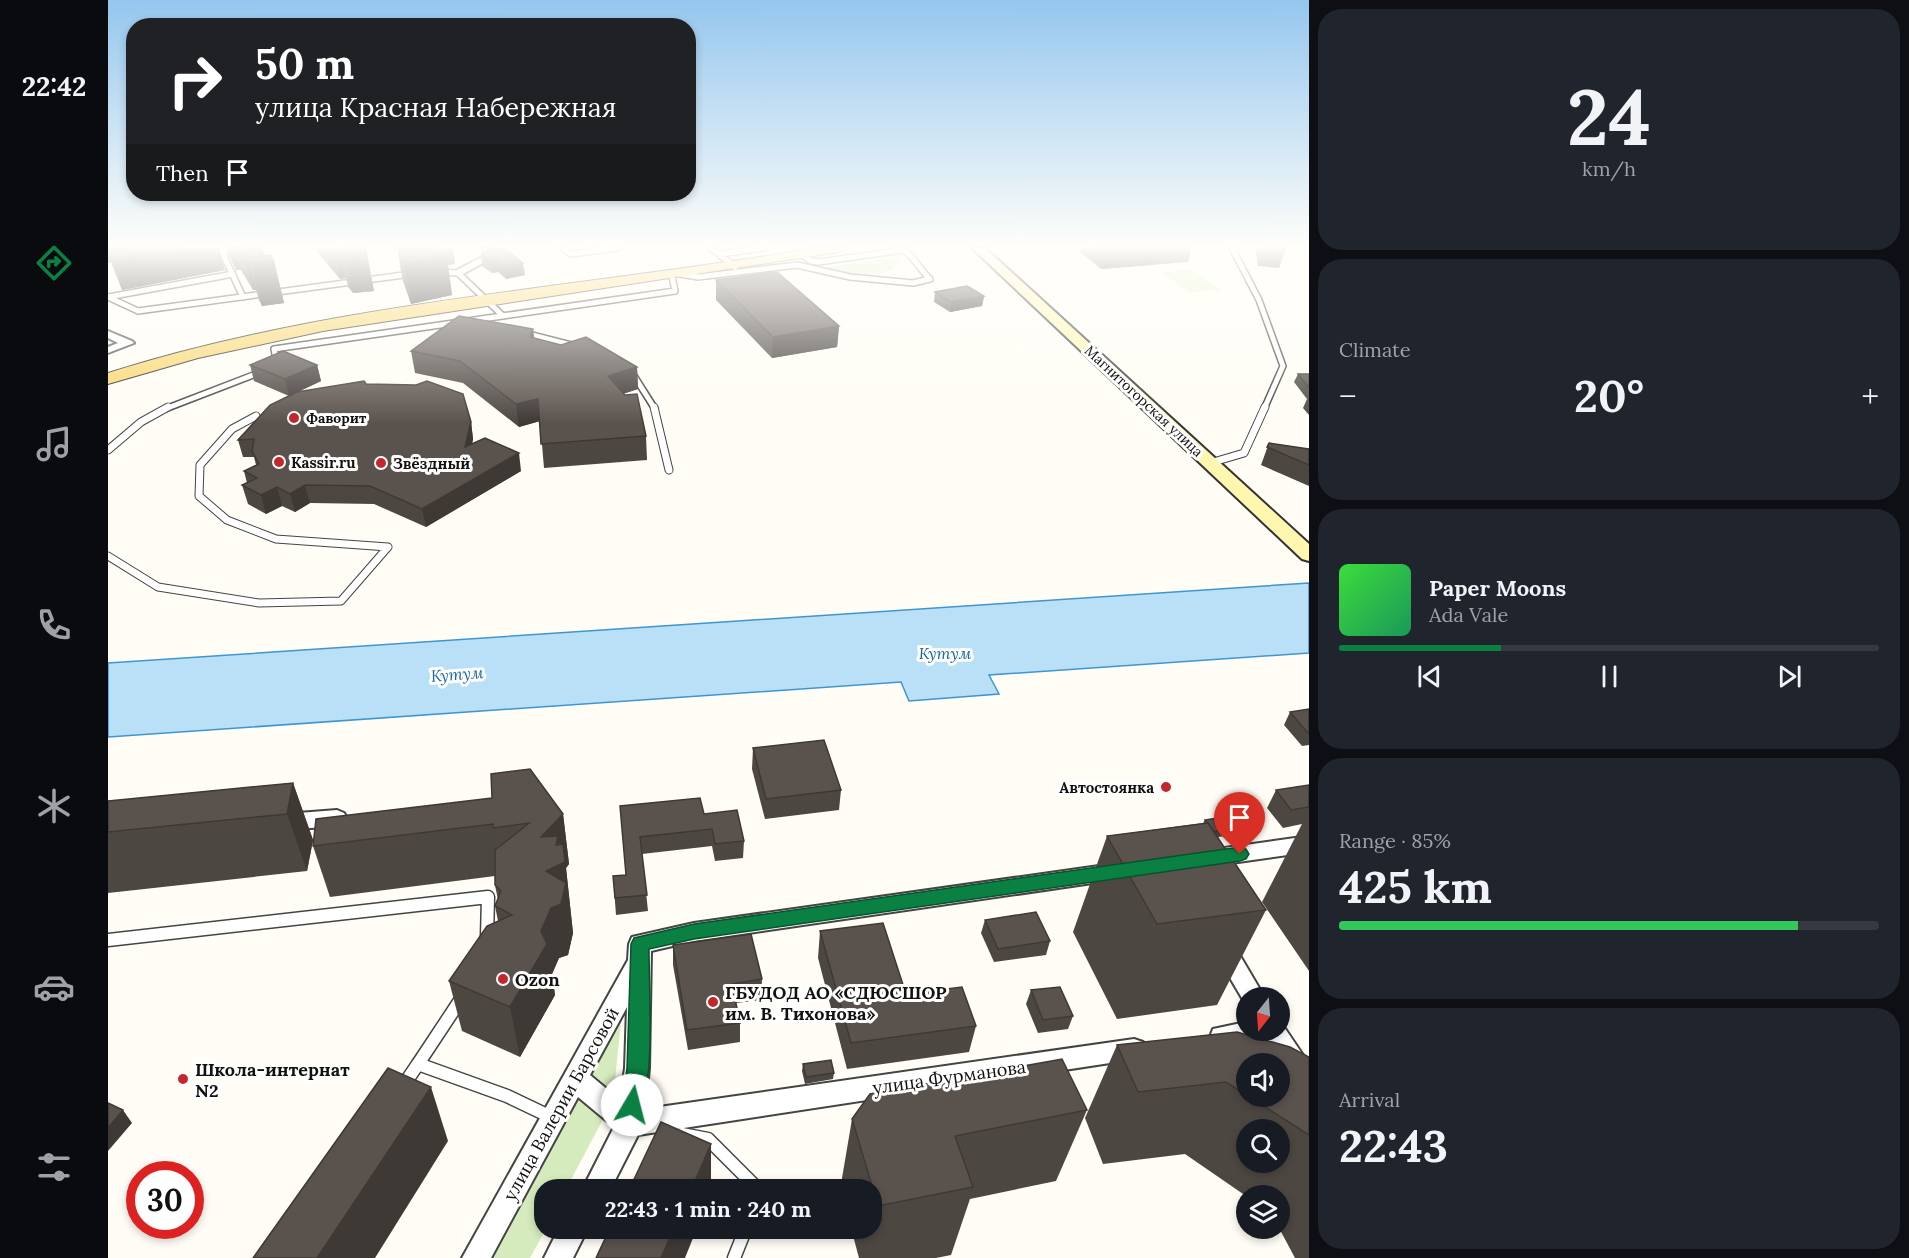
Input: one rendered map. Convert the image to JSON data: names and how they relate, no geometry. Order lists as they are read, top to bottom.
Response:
{
  "streets": {
    "main road": ["Магнитогорская улица"],
    "street": ["улица Фурманова", "улица Валерии Барсовой"]
  },
  "crossings": [
    ["улица Фурманова", "улица Валерии Барсовой"]
  ],
  "water": ["Кутум"],
  "places": [
    "Фаворит",
    "Kassir.ru",
    "Звёздный",
    "Автостоянка",
    "Ozon",
    "ГБУДОД АО «СДЮСШОР им. В. Тихонова»",
    "Школа-интернат N2"
  ],
  "north": "bottom",
  "page": {
    "tabs": "22:42",
    "tile": [
      ["24", "km/h"],
      "Climate",
      ["Range · 85%", "425 km"],
      ["Arrival", "22:43"]
    ],
    "turn": ["50 m", "улица Красная Набережная"],
    "then": "Then",
    "heat": ["−", "20°", "+"],
    "song": ["Paper Moons", "Ada Vale"],
    "limit": "30",
    "trip": "22:43 · 1 min · 240 m"
  }
}
